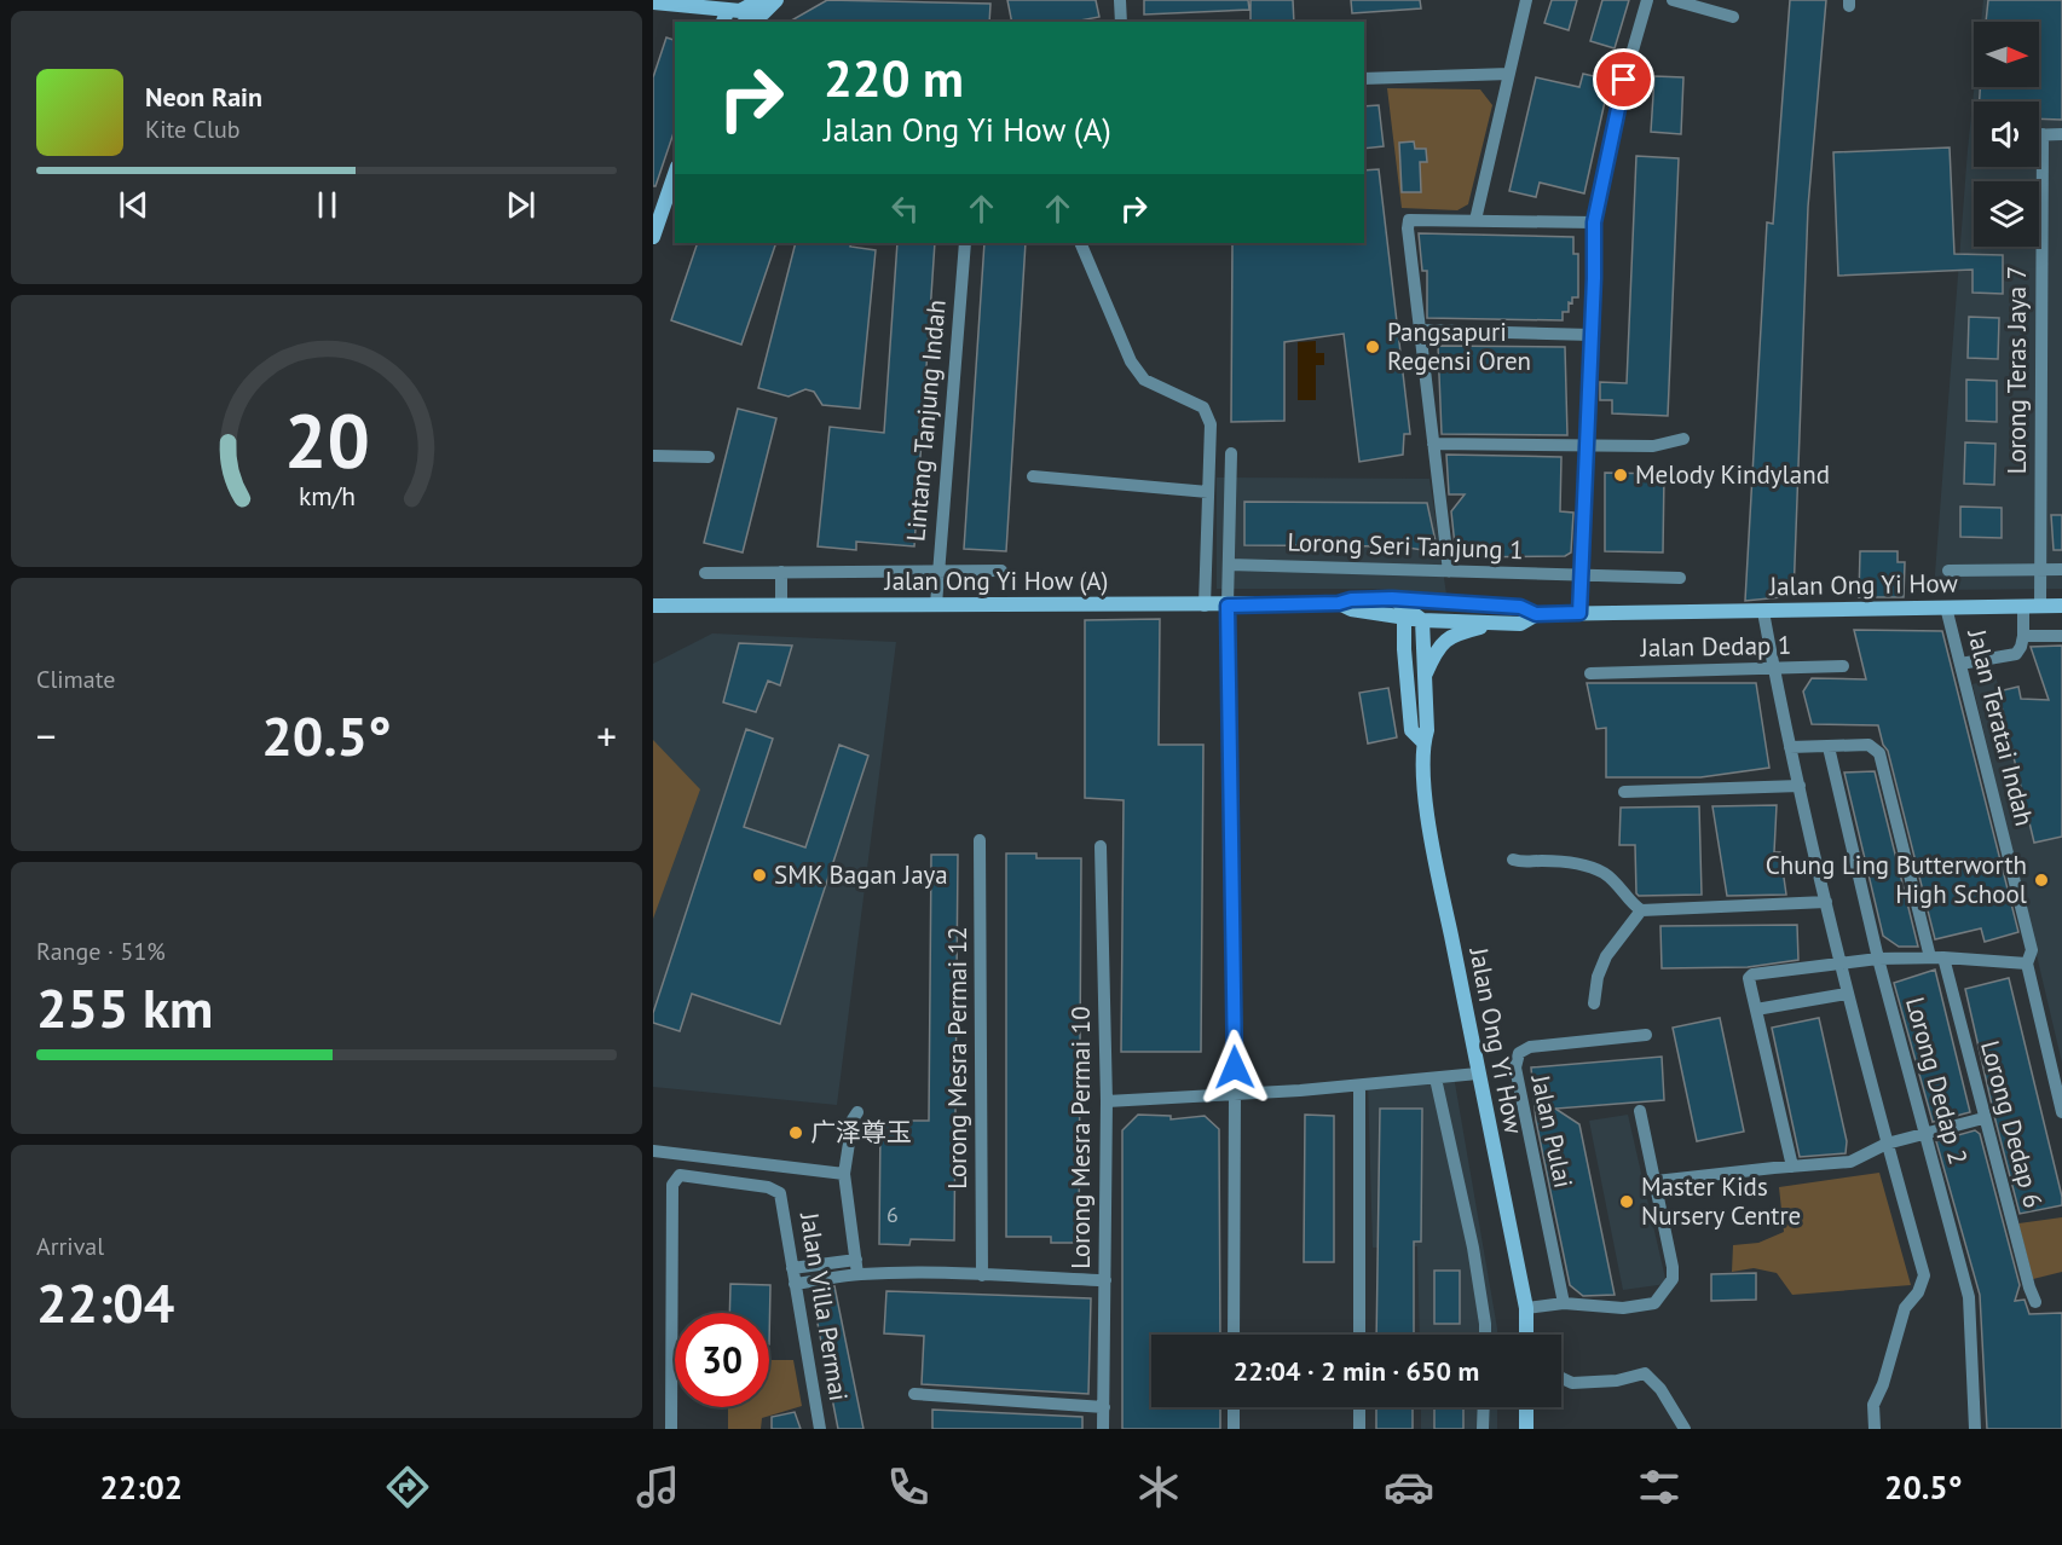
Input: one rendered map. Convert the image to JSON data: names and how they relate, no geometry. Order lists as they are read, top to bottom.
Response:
{
  "streets": {
    "main road": ["Jalan Ong Yi How (A)", "Jalan Ong Yi How"],
    "street": [
      "Lorong Teras Jaya 7",
      "Lintang Tanjung Indah",
      "Lorong Seri Tanjung 1",
      "Jalan Dedap 1",
      "Jalan Teratai Indah",
      "Lorong Mesra Permai 12",
      "Lorong Dedap 2",
      "Lorong Dedap 6",
      "Jalan Pulai",
      "Lorong Mesra Permai 10",
      "Jalan Villa Permai"
    ]
  },
  "crossings": [
    ["Lorong Teras Jaya 7", "Jalan Ong Yi How"],
    ["Lintang Tanjung Indah", "Jalan Ong Yi How (A)"],
    ["Jalan Ong Yi How (A)", "Jalan Ong Yi How"],
    ["Jalan Ong Yi How", "Jalan Teratai Indah"],
    ["Lorong Dedap 2", "Lorong Dedap 6"]
  ],
  "places": [
    "Pangsapuri Regensi Oren",
    "Melody Kindyland",
    "SMK Bagan Jaya",
    "Chung Ling Butterworth High School",
    "广泽尊玉",
    "Master Kids Nursery Centre"
  ],
  "house_numbers": ["6"],
  "north": "right",
  "page": {
    "turn": ["220 m", "Jalan Ong Yi How (A)"],
    "song": ["Neon Rain", "Kite Club"],
    "tile": [
      "Climate",
      ["Range · 51%", "255 km"],
      ["Arrival", "22:04"]
    ],
    "heat": ["−", "20.5°", "+"],
    "limit": "30",
    "trip": "22:04 · 2 min · 650 m",
    "tabs": ["22:02", "20.5°"],
    "gauge": ["20", "km/h"]
  }
}
